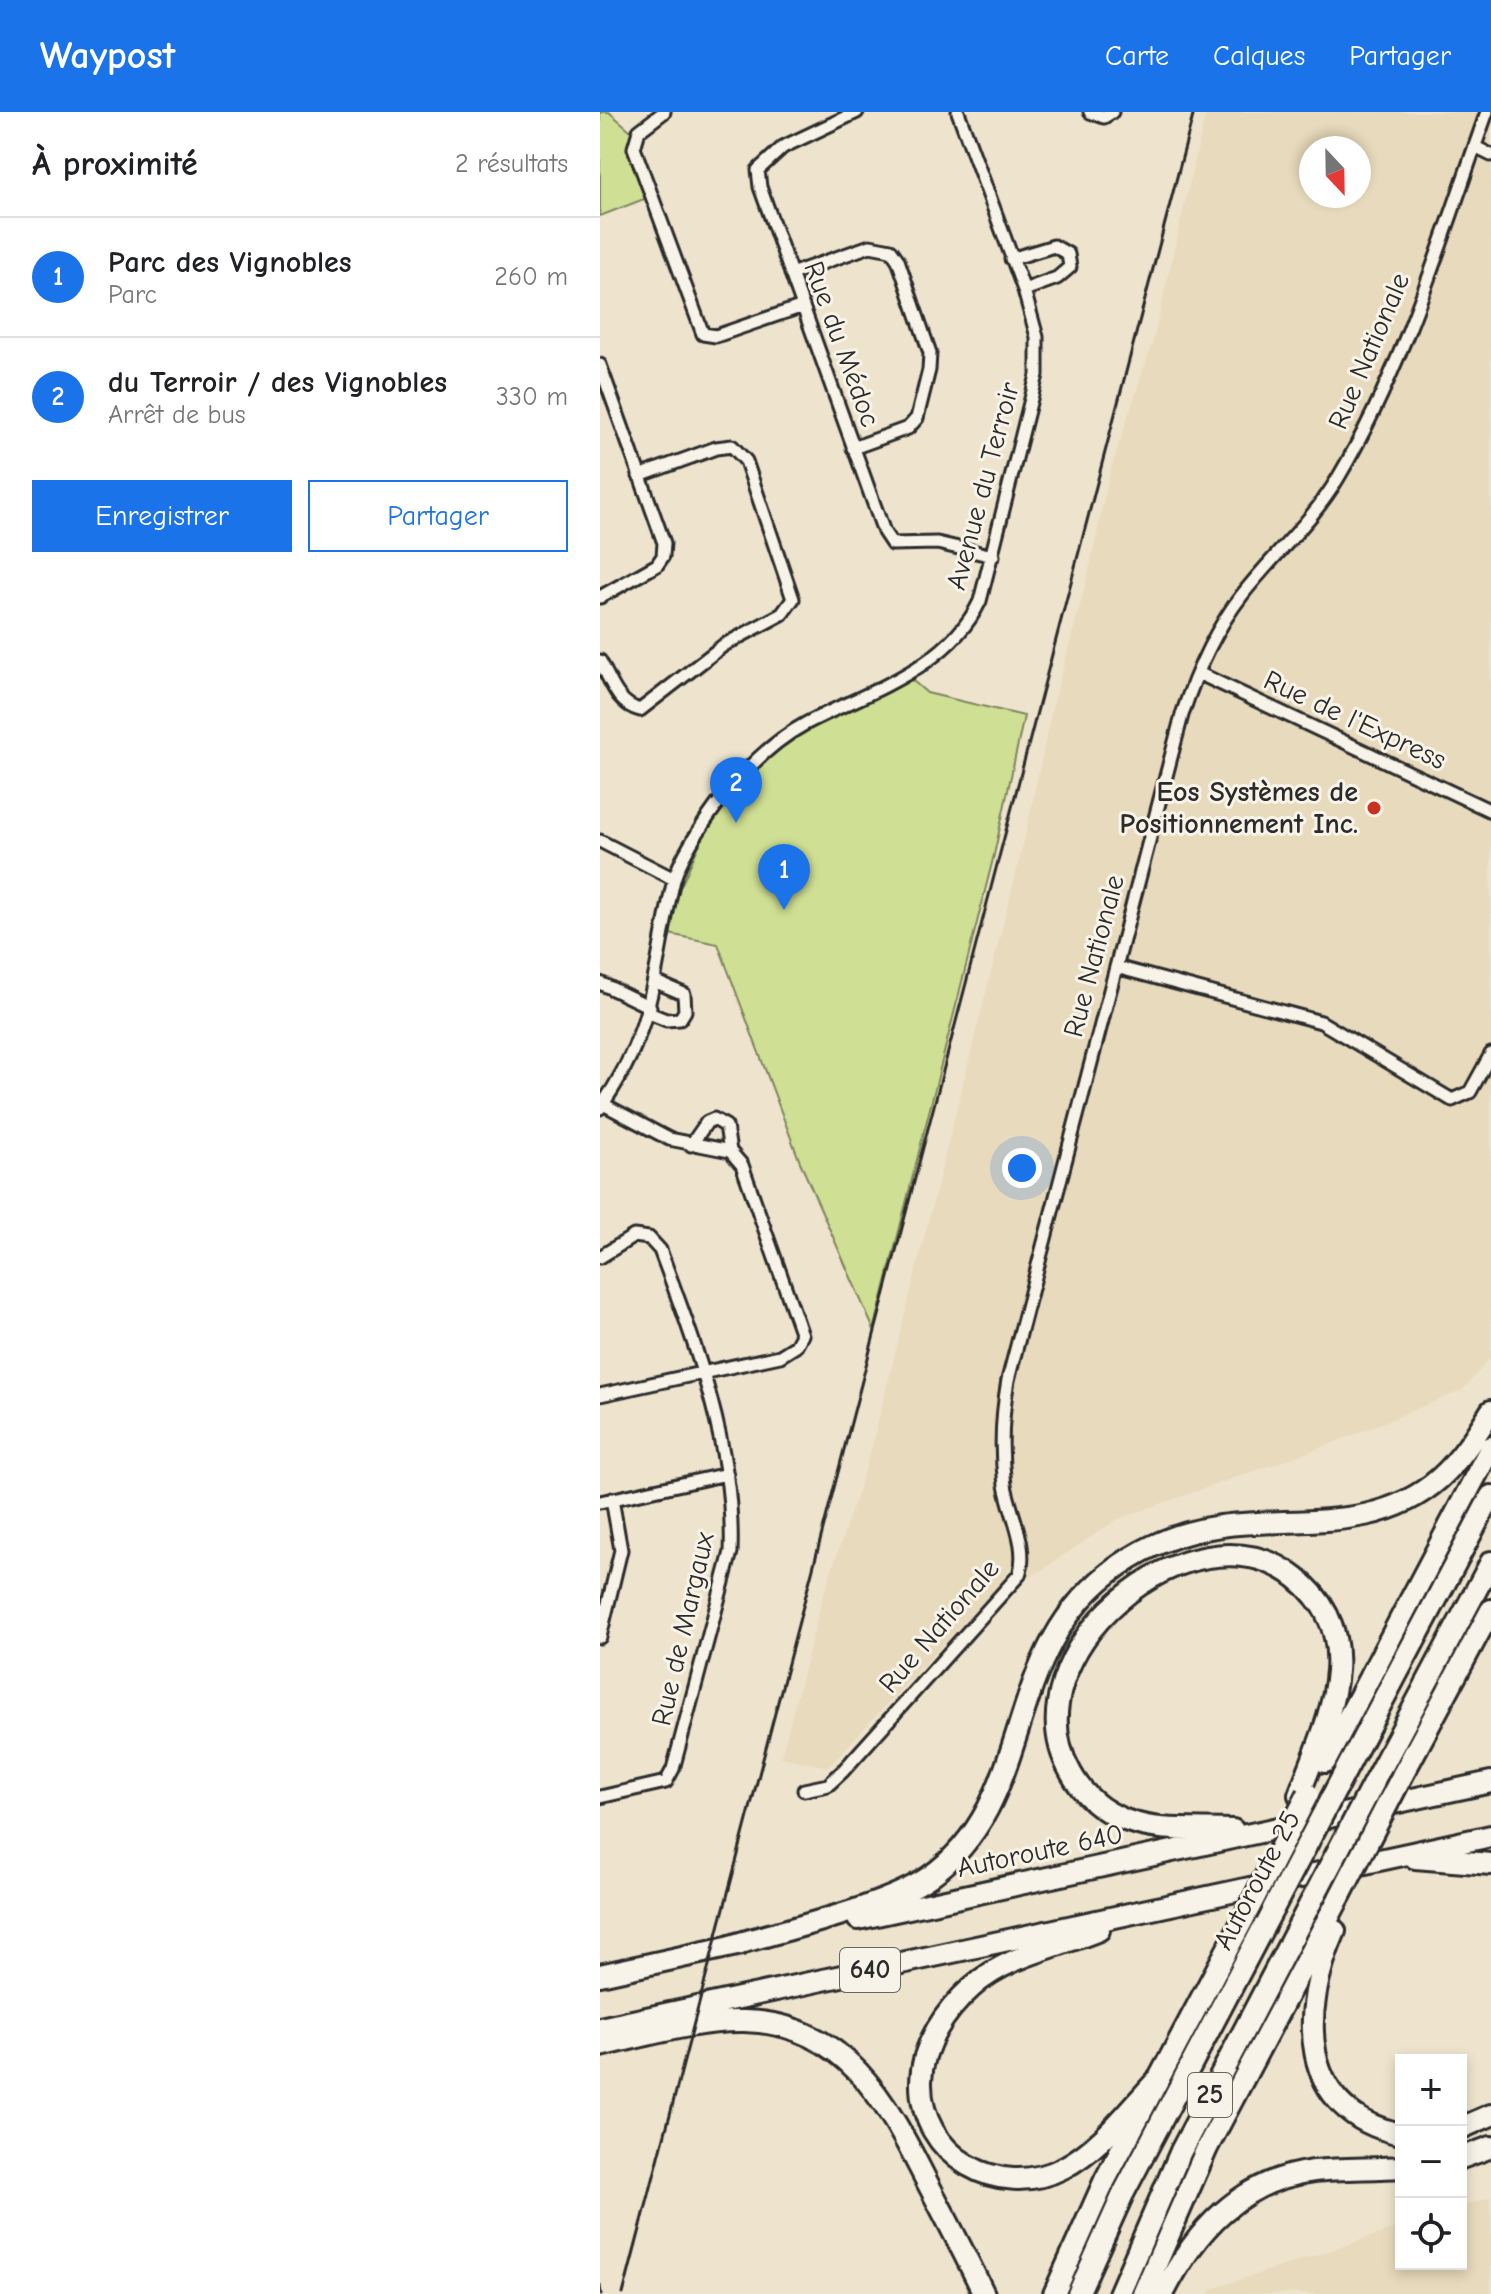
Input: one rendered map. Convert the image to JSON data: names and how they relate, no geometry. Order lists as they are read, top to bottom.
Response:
{
  "streets": {
    "highway": [
      "Autoroute 640",
      "Autoroute 25",
      "640",
      "25"
    ],
    "street": [
      "Rue du Médoc",
      "Rue Nationale",
      "Avenue du Terroir",
      "Rue de l'Express",
      "Rue de Margaux"
    ]
  },
  "crossings": [
    ["Rue du Médoc", "Avenue du Terroir"],
    ["Rue Nationale", "Rue de l'Express"]
  ],
  "places": ["Eos Systèmes de Positionnement Inc."],
  "north": "bottom",
  "page": {
    "header": "Waypost",
    "nav": ["Carte", "Calques", "Partager"],
    "heading": ["À proximité", "2 résultats"],
    "list": [
      {
        "mark": "1",
        "name": "Parc des Vignobles",
        "note": "Parc",
        "value": "260 m"
      },
      {
        "mark": "2",
        "name": "du Terroir / des Vignobles",
        "note": "Arrêt de bus",
        "value": "330 m"
      }
    ],
    "buttons": ["Enregistrer", "Partager"],
    "pins": ["2", "1"],
    "map_buttons": ["+", "−"]
  }
}
